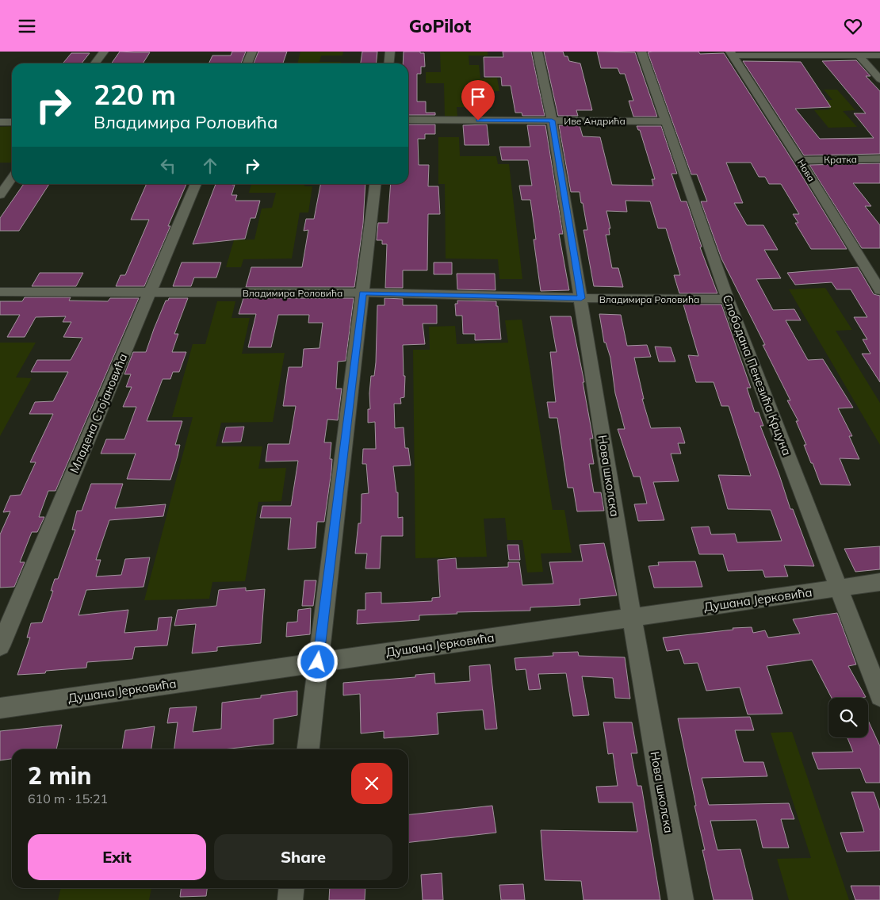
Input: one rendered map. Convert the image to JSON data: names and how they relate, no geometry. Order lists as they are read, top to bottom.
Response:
{
  "streets": {
    "street": [
      "Иве Андрића",
      "Кратка",
      "Нова",
      "Владимира Роловића",
      "Слободана Пенезића Крцуна",
      "Младена Стојановића",
      "Нова школска",
      "Душана Јерковића"
    ]
  },
  "crossings": [
    ["Иве Андрића", "Слободана Пенезића Крцуна"],
    ["Иве Андрића", "Нова школска"],
    ["Кратка", "Нова"],
    ["Владимира Роловића", "Слободана Пенезића Крцуна"],
    ["Владимира Роловића", "Младена Стојановића"],
    ["Владимира Роловића", "Нова школска"],
    ["Слободана Пенезића Крцуна", "Душана Јерковића"],
    ["Нова школска", "Душана Јерковића"]
  ],
  "page": {
    "header": "GoPilot",
    "turn": ["220 m", "Владимира Роловића"],
    "heading": ["2 min", "610 m · 15:21"],
    "buttons": ["Exit", "Share"]
  }
}
